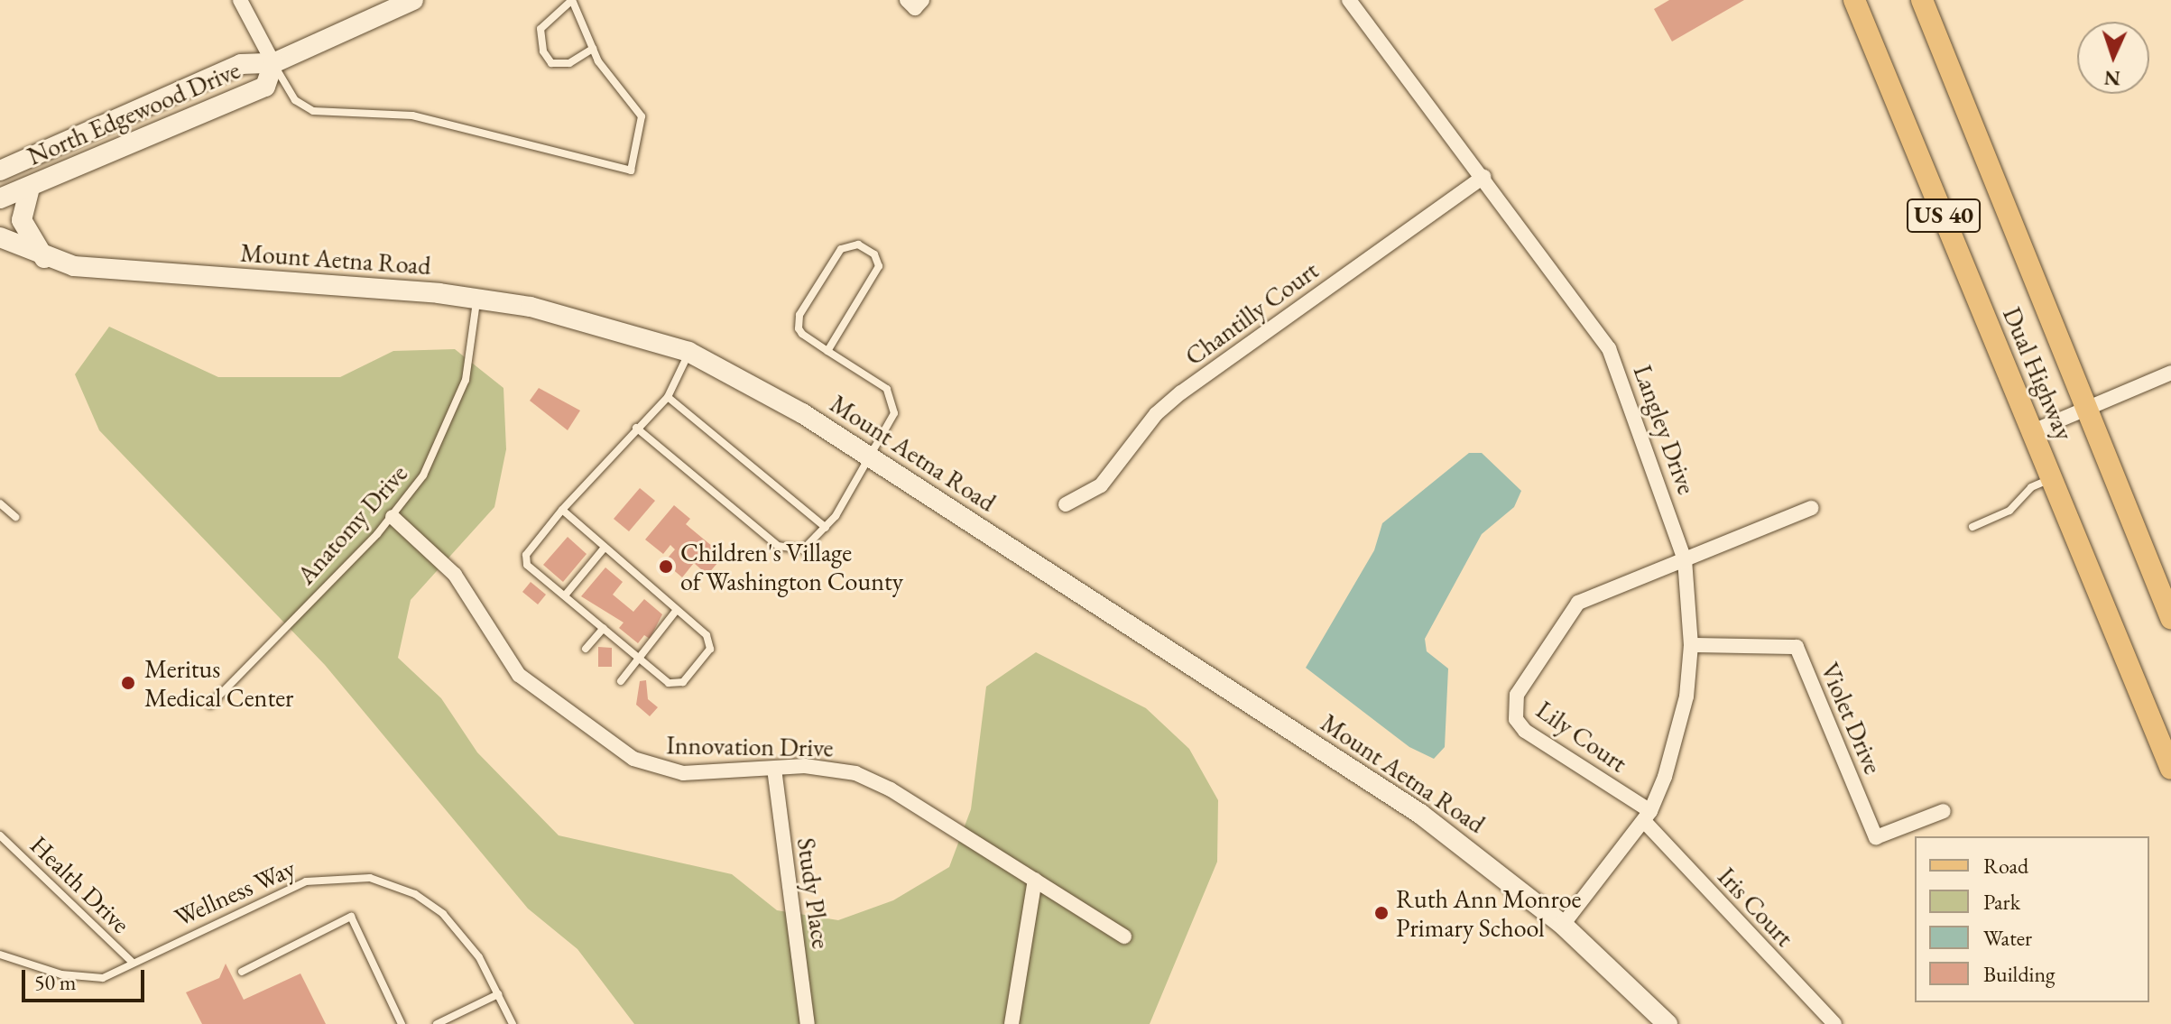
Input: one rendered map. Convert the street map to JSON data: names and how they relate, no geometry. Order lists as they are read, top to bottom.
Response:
{
  "streets": {
    "main road": ["US 40", "Dual Highway"],
    "street": [
      "North Edgewood Drive",
      "Mount Aetna Road",
      "Chantilly Court",
      "Langley Drive",
      "Violet Drive",
      "Lily Court",
      "Innovation Drive",
      "Study Place",
      "Iris Court"
    ],
    "lane": ["Anatomy Drive", "Health Drive", "Wellness Way"]
  },
  "crossings": [
    ["Mount Aetna Road", "Langley Drive"],
    ["Mount Aetna Road", "Anatomy Drive"],
    ["Chantilly Court", "Langley Drive"],
    ["Langley Drive", "Violet Drive"],
    ["Langley Drive", "Lily Court"],
    ["Langley Drive", "Iris Court"],
    ["Anatomy Drive", "Innovation Drive"],
    ["Lily Court", "Iris Court"],
    ["Innovation Drive", "Study Place"],
    ["Health Drive", "Wellness Way"]
  ],
  "places": ["Children's Village of Washington County", "Meritus Medical Center", "Ruth Ann Monroe Primary School"],
  "legend": [
    "Road",
    "Park",
    "Water",
    "Building"
  ],
  "scale_bar": "50 m",
  "north": "bottom"
}
